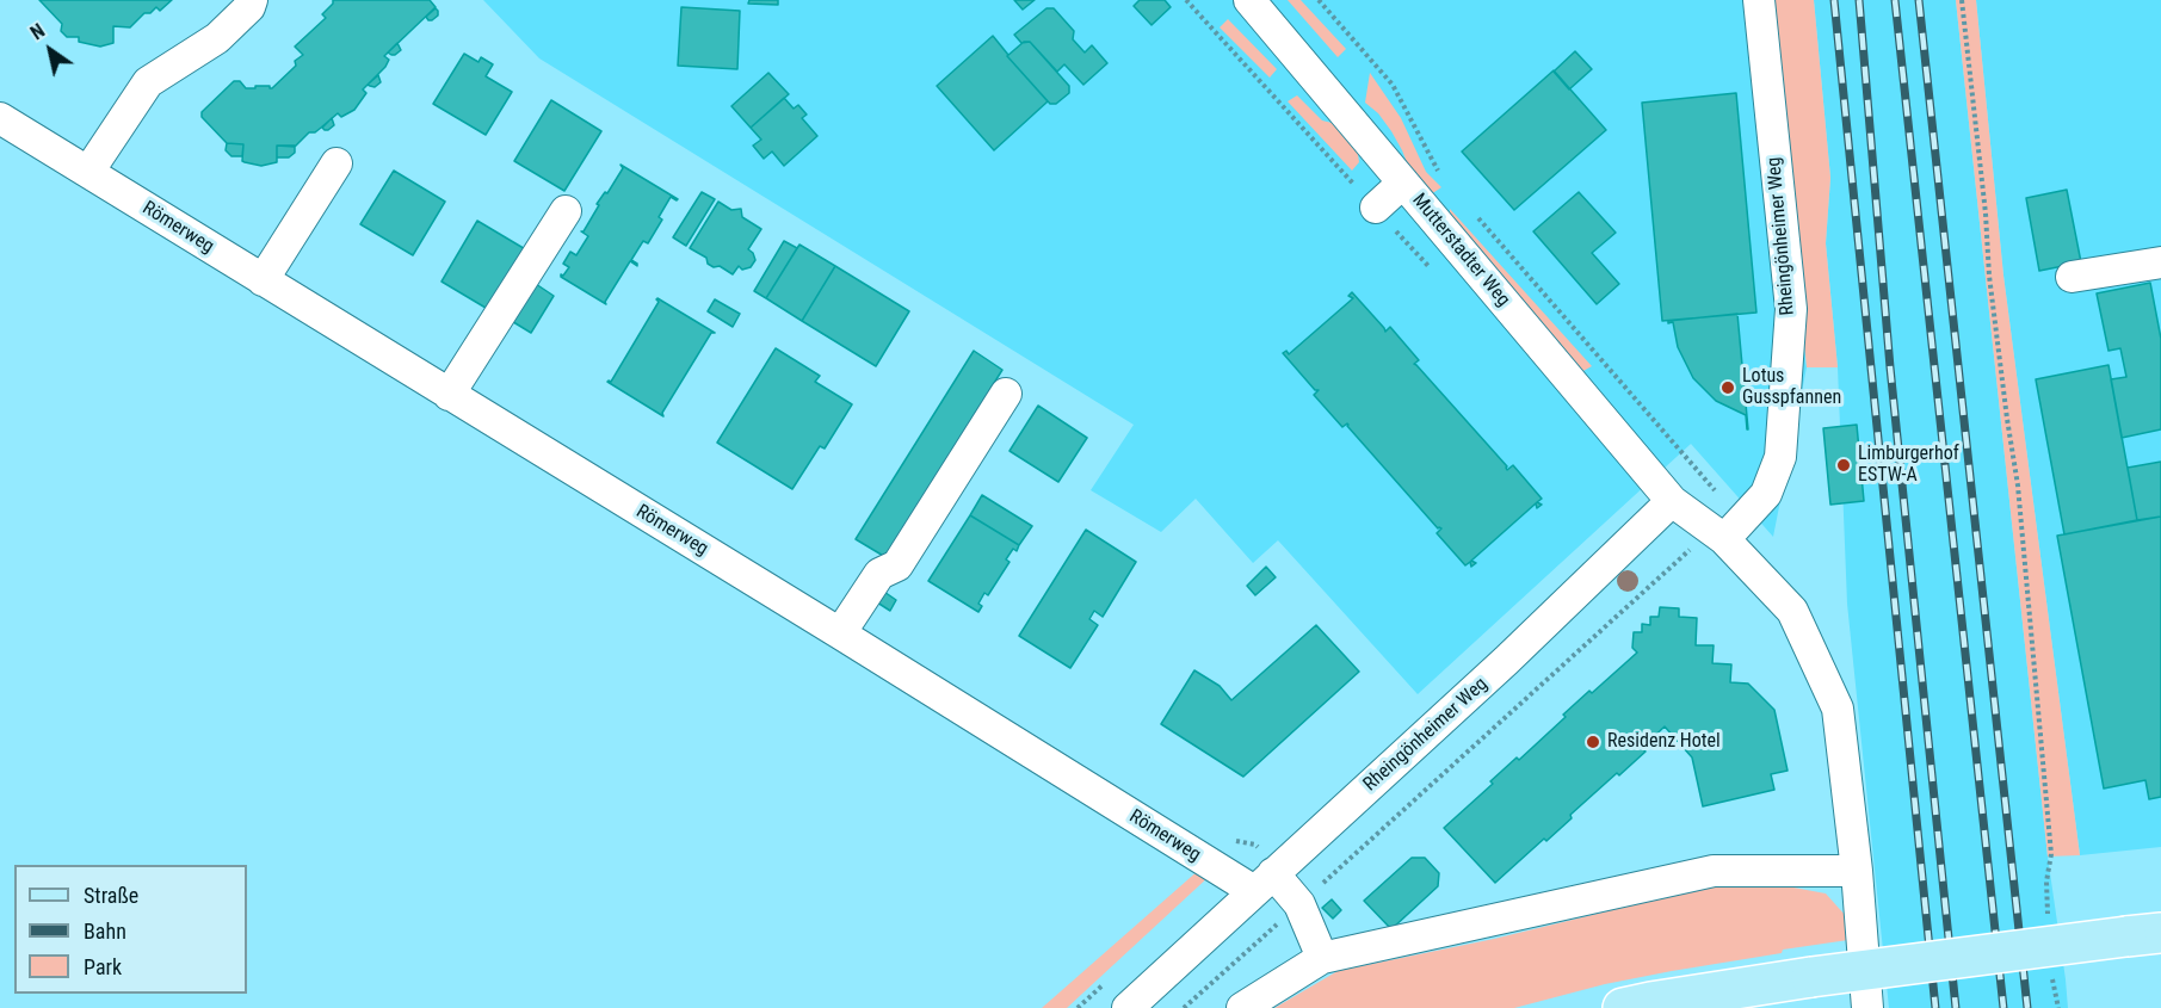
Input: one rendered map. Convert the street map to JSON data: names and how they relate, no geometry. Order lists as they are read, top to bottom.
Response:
{
  "streets": {
    "street": ["Römerweg", "Rheingönheimer Weg", "Mutterstadter Weg"]
  },
  "crossings": [
    ["Römerweg", "Rheingönheimer Weg"],
    ["Rheingönheimer Weg", "Mutterstadter Weg"]
  ],
  "places": ["Lotus Gusspfannen", "Limburgerhof ESTW-A", "Residenz Hotel"],
  "legend": ["Straße", "Bahn", "Park"],
  "north": "top left"
}
